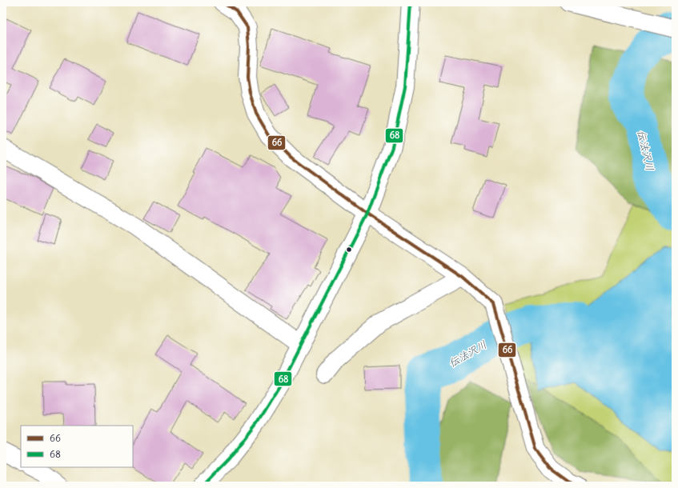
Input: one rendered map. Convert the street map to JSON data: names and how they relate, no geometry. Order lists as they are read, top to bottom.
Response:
{
  "water": ["伝法沢川"],
  "lines": ["transit line 66", "transit line 68"],
  "legend": ["66", "68"]
}
